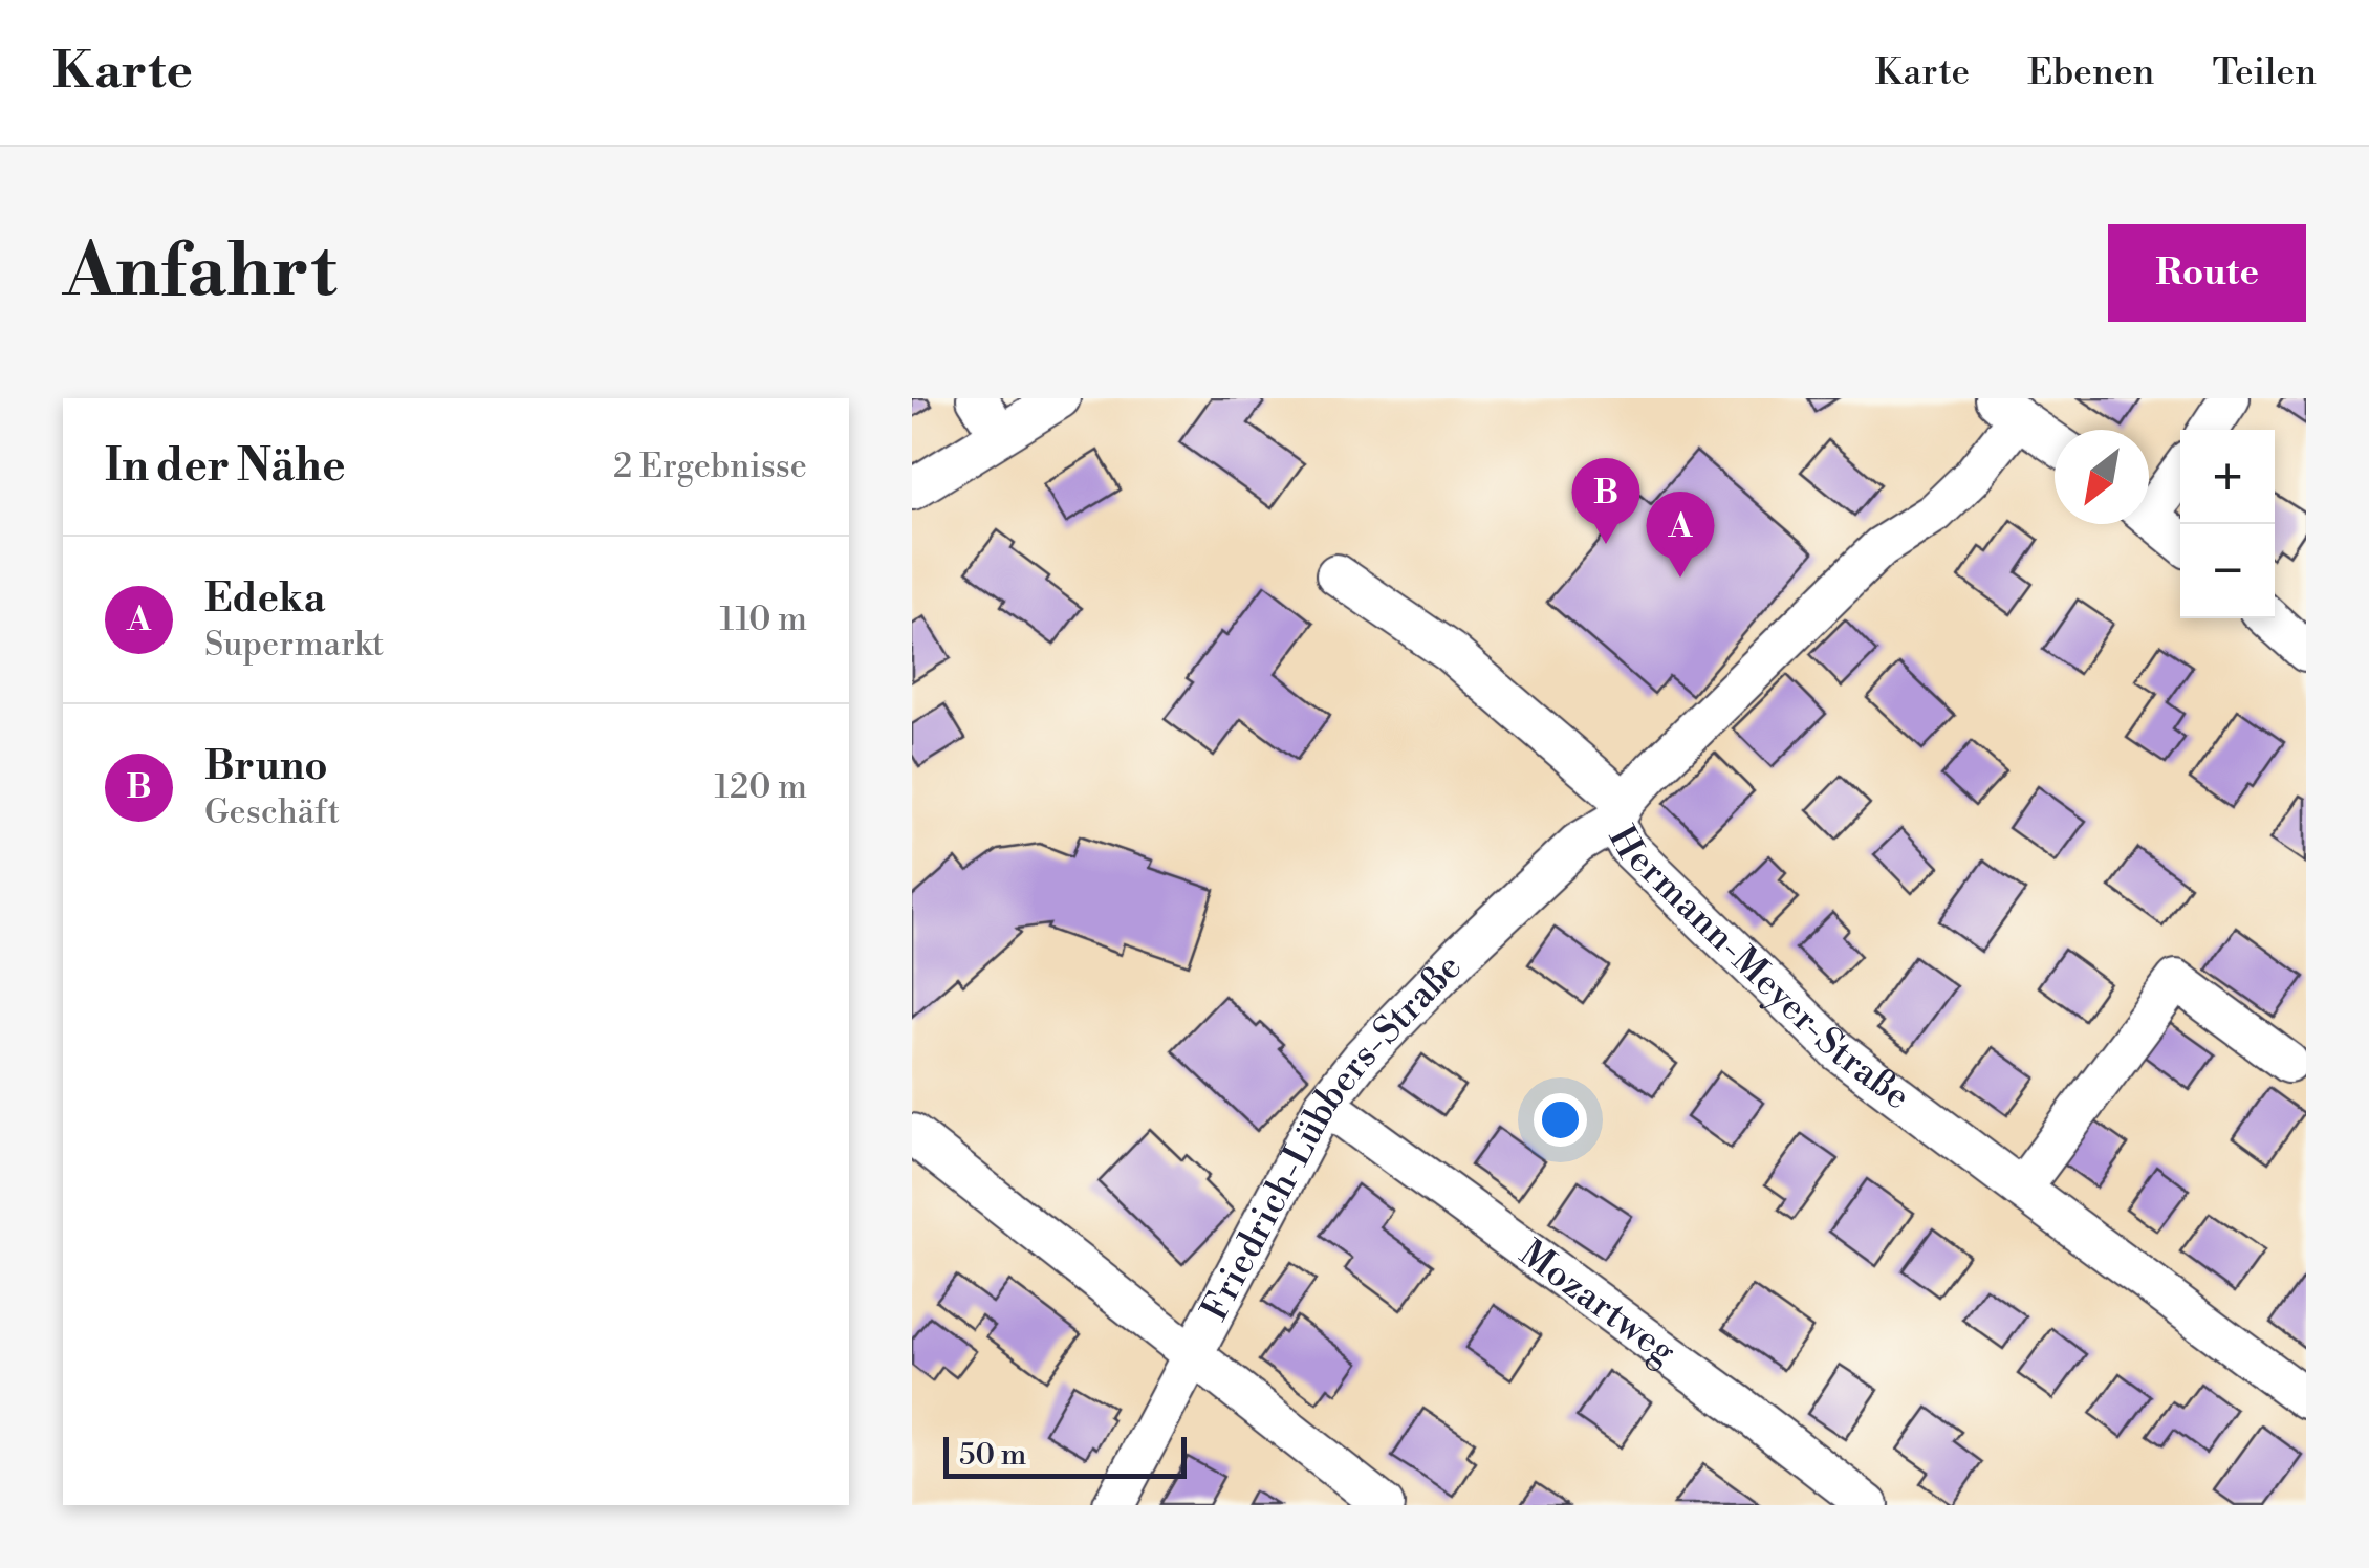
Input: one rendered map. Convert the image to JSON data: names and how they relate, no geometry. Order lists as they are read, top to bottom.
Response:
{
  "streets": {
    "street": ["Hermann-Meyer-Straße", "Friedrich-Lübbers-Straße", "Mozartweg"]
  },
  "crossings": [
    ["Hermann-Meyer-Straße", "Friedrich-Lübbers-Straße"],
    ["Friedrich-Lübbers-Straße", "Mozartweg"]
  ],
  "scale_bar": "50 m",
  "north": "bottom left",
  "page": {
    "header": "Karte",
    "nav": ["Karte", "Ebenen", "Teilen"],
    "buttons": "Route",
    "title": "Anfahrt",
    "heading": ["In der Nähe", "2 Ergebnisse"],
    "map_buttons": ["+", "−"],
    "pins": ["B", "A"],
    "list": [
      {
        "mark": "A",
        "name": "Edeka",
        "note": "Supermarkt",
        "value": "110 m"
      },
      {
        "mark": "B",
        "name": "Bruno",
        "note": "Geschäft",
        "value": "120 m"
      }
    ],
    "scale": "50 m"
  }
}
